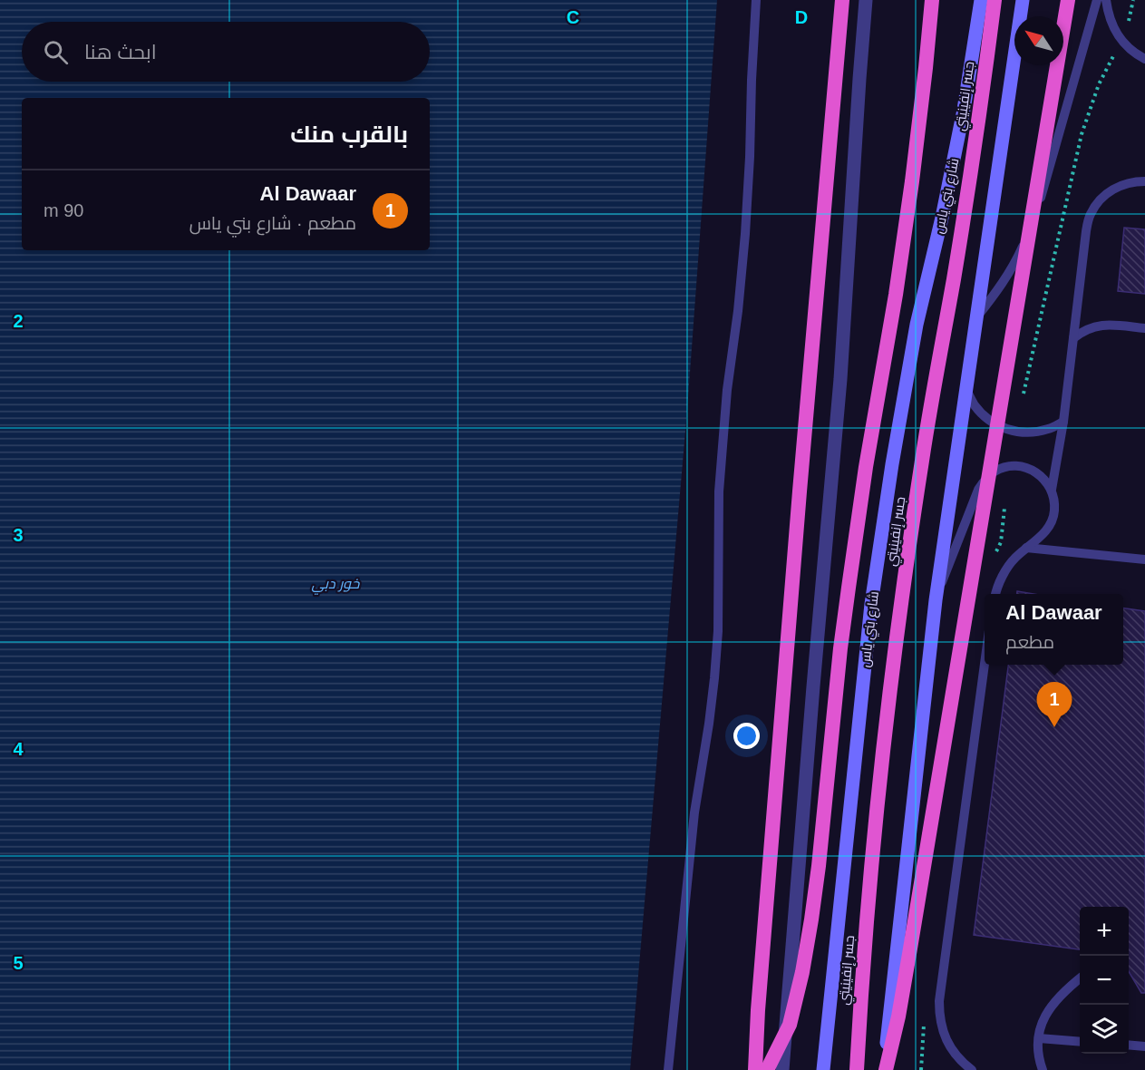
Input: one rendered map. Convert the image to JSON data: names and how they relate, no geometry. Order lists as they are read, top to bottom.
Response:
{
  "streets": {
    "highway": ["جسر إنفينيتي"],
    "main road": ["شارع بني ياس"]
  },
  "water": ["خور دبي"],
  "north": "top left",
  "page": {
    "search": "ابحث هنا",
    "heading": "بالقرب منك",
    "list": [
      {
        "mark": "1",
        "name": "Al Dawaar",
        "note": "مطعم · شارع بني ياس",
        "value": "90 m"
      }
    ],
    "popup": ["Al Dawaar", "مطعم"],
    "pins": "1",
    "map_buttons": ["+", "−"]
  },
  "grid": {
    "columns": ["C", "D"],
    "rows": [
      "2",
      "3",
      "4",
      "5"
    ]
  }
}
